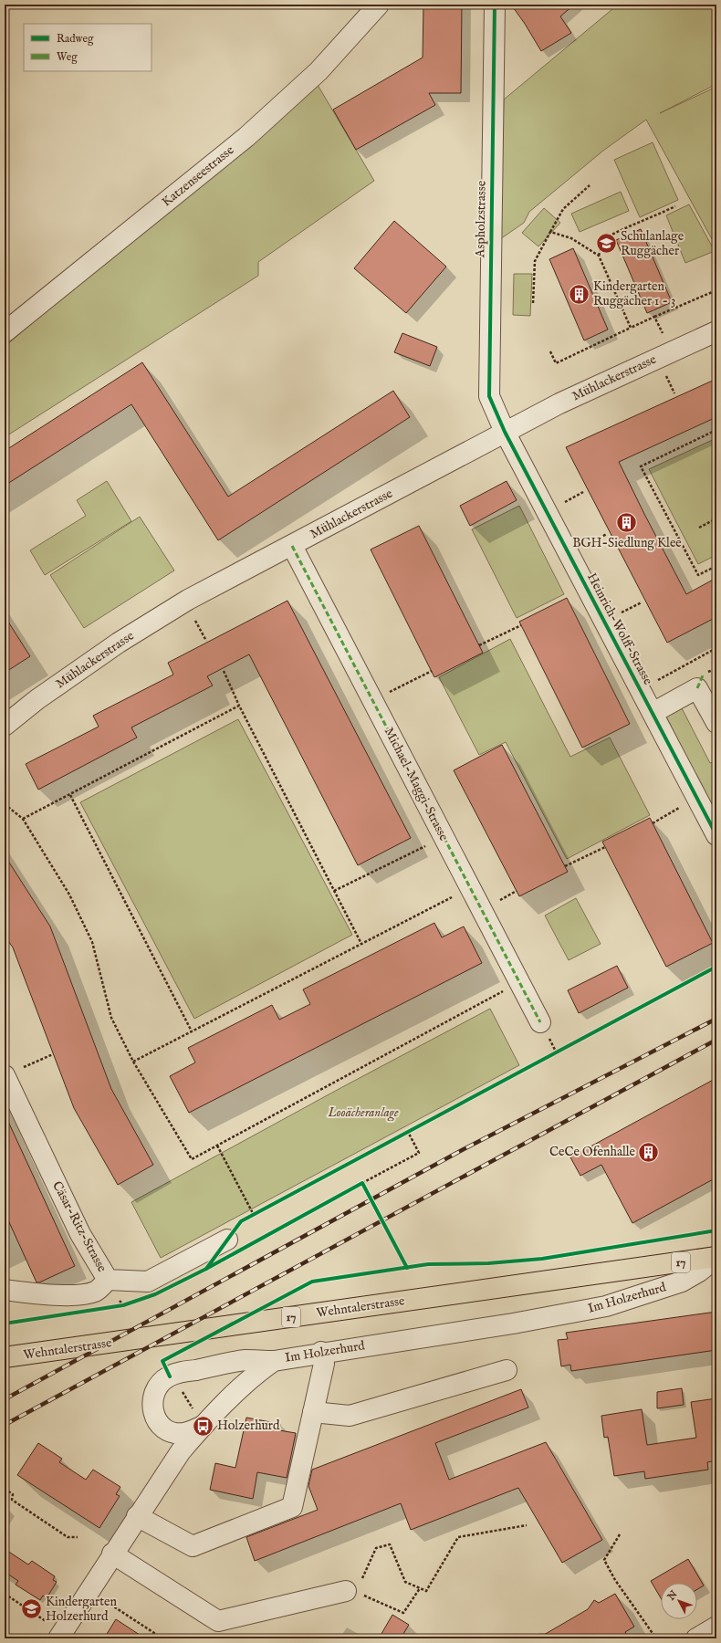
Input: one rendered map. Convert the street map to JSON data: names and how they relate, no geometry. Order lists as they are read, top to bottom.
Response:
{
  "streets": {
    "main road": ["17", "Wehntalerstrasse"],
    "street": [
      "Katzenseestrasse",
      "Aspholzstrasse",
      "Mühlackerstrasse",
      "Heinrich-Wolff-Strasse",
      "Michael-Maggi-Strasse",
      "Cäsar-Ritz-Strasse",
      "Im Holzerhurd"
    ]
  },
  "crossings": [
    ["Aspholzstrasse", "Mühlackerstrasse"],
    ["Aspholzstrasse", "Heinrich-Wolff-Strasse"],
    ["Mühlackerstrasse", "Heinrich-Wolff-Strasse"],
    ["Mühlackerstrasse", "Michael-Maggi-Strasse"],
    ["Im Holzerhurd", "Wehntalerstrasse"]
  ],
  "parks": ["Looächeranlage"],
  "places": {
    "school or university": ["Schulanlage Ruggächer", "Kindergarten Holzerhurd"],
    "building": ["Kindergarten Ruggächer 1 - 3", "BGH-Siedlung Klee", "CeCe Ofenhalle"],
    "bus stop": ["Holzerhurd"]
  },
  "legend": ["Radweg", "Weg"],
  "north": "top left"
}
